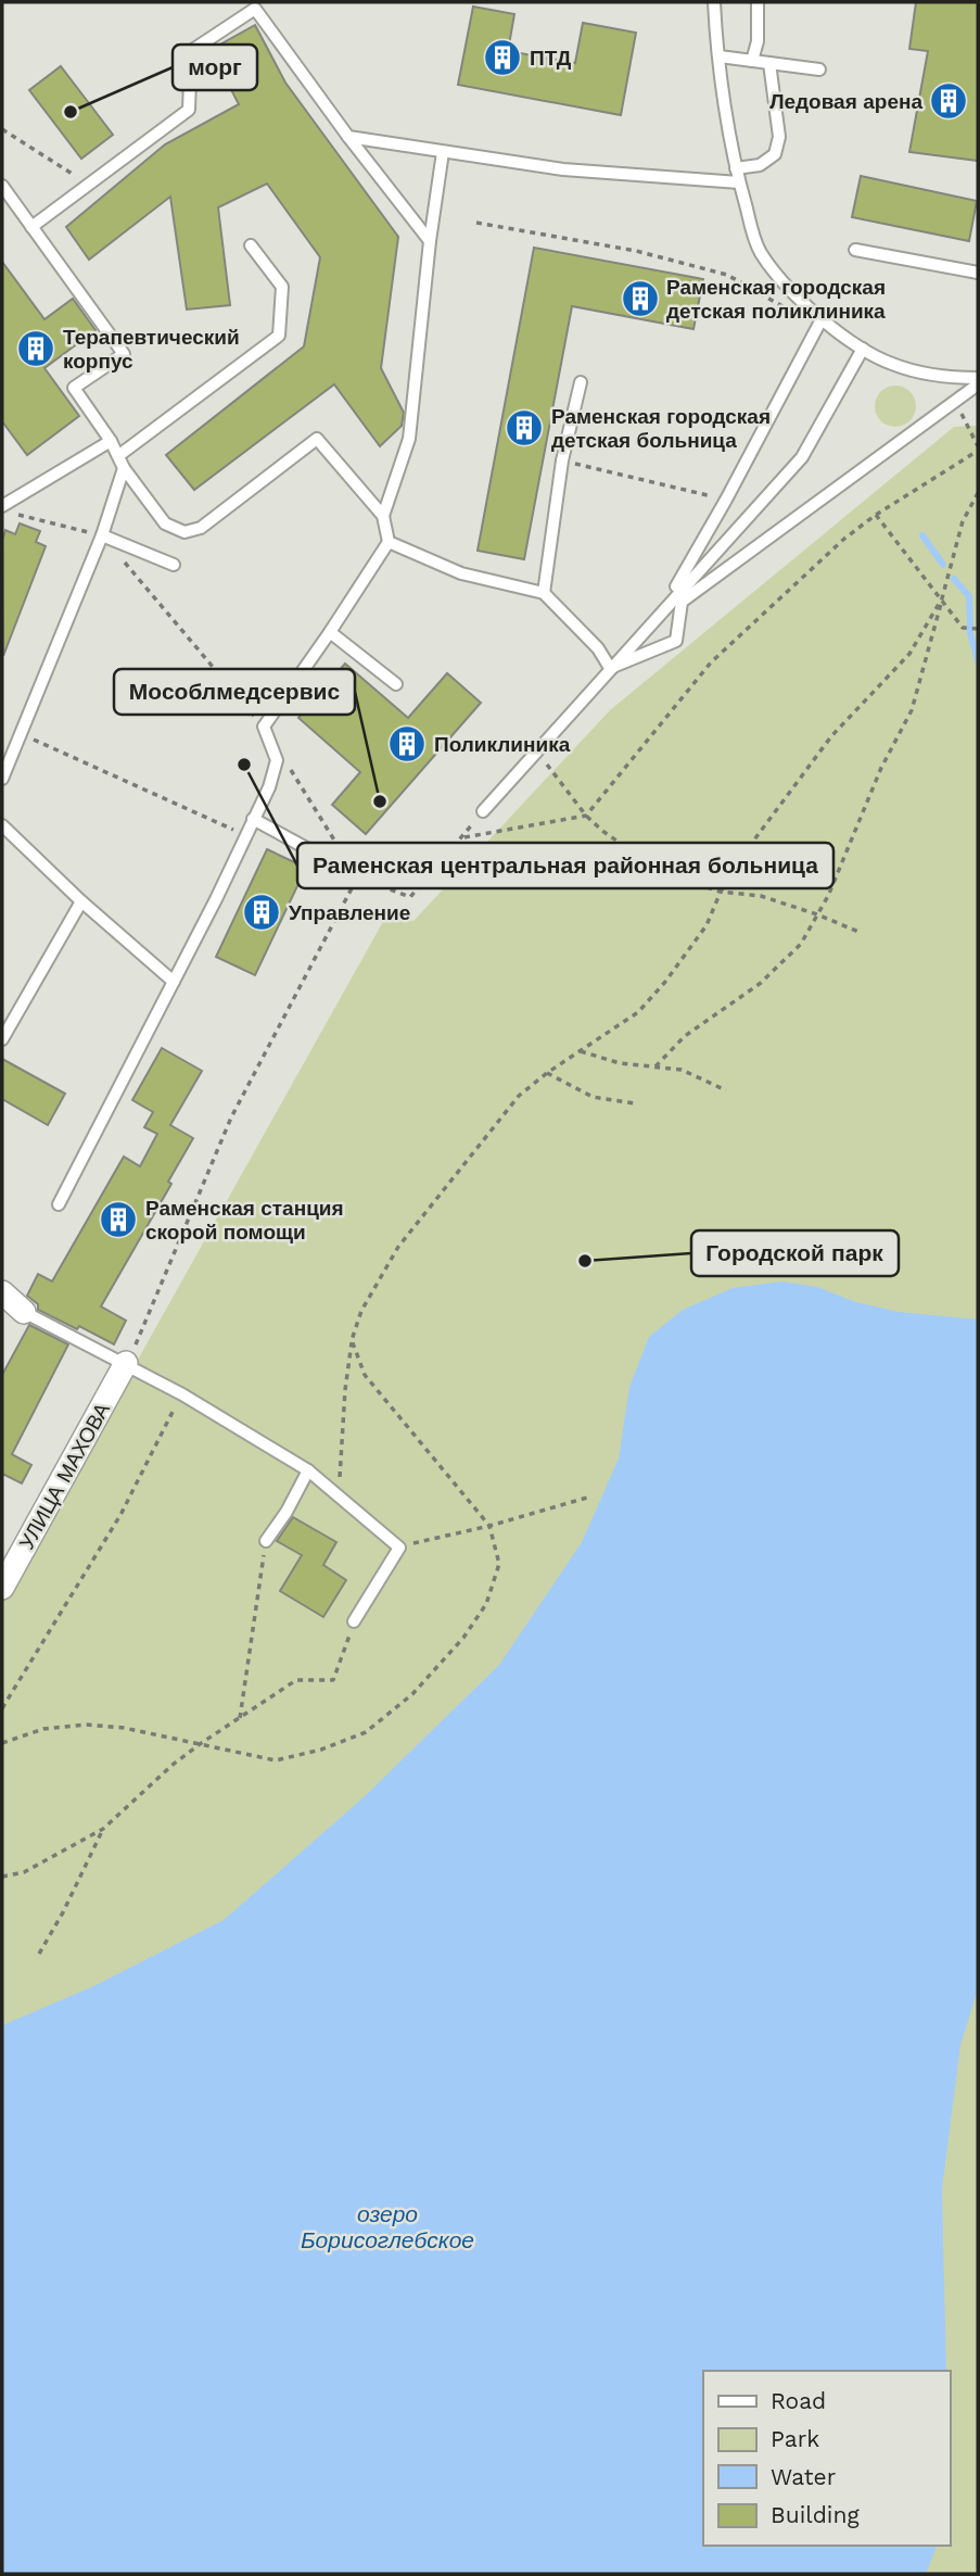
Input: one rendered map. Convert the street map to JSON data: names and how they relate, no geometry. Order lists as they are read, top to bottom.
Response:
{
  "streets": {
    "street": ["УЛИЦА МАХОВА"]
  },
  "water": ["озеро Борисоглебское"],
  "places": {
    "building": [
      "ПТД",
      "Ледовая арена",
      "Раменская городская детская поликлиника",
      "Терапевтический корпус",
      "Раменская городская детская больница",
      "Поликлиника",
      "Управление",
      "Раменская станция скорой помощи"
    ],
    "other": [
      "морг",
      "Раменская центральная районная больница",
      "Мособлмедсервис",
      "Городской парк"
    ]
  },
  "legend": [
    "Road",
    "Park",
    "Water",
    "Building"
  ]
}
